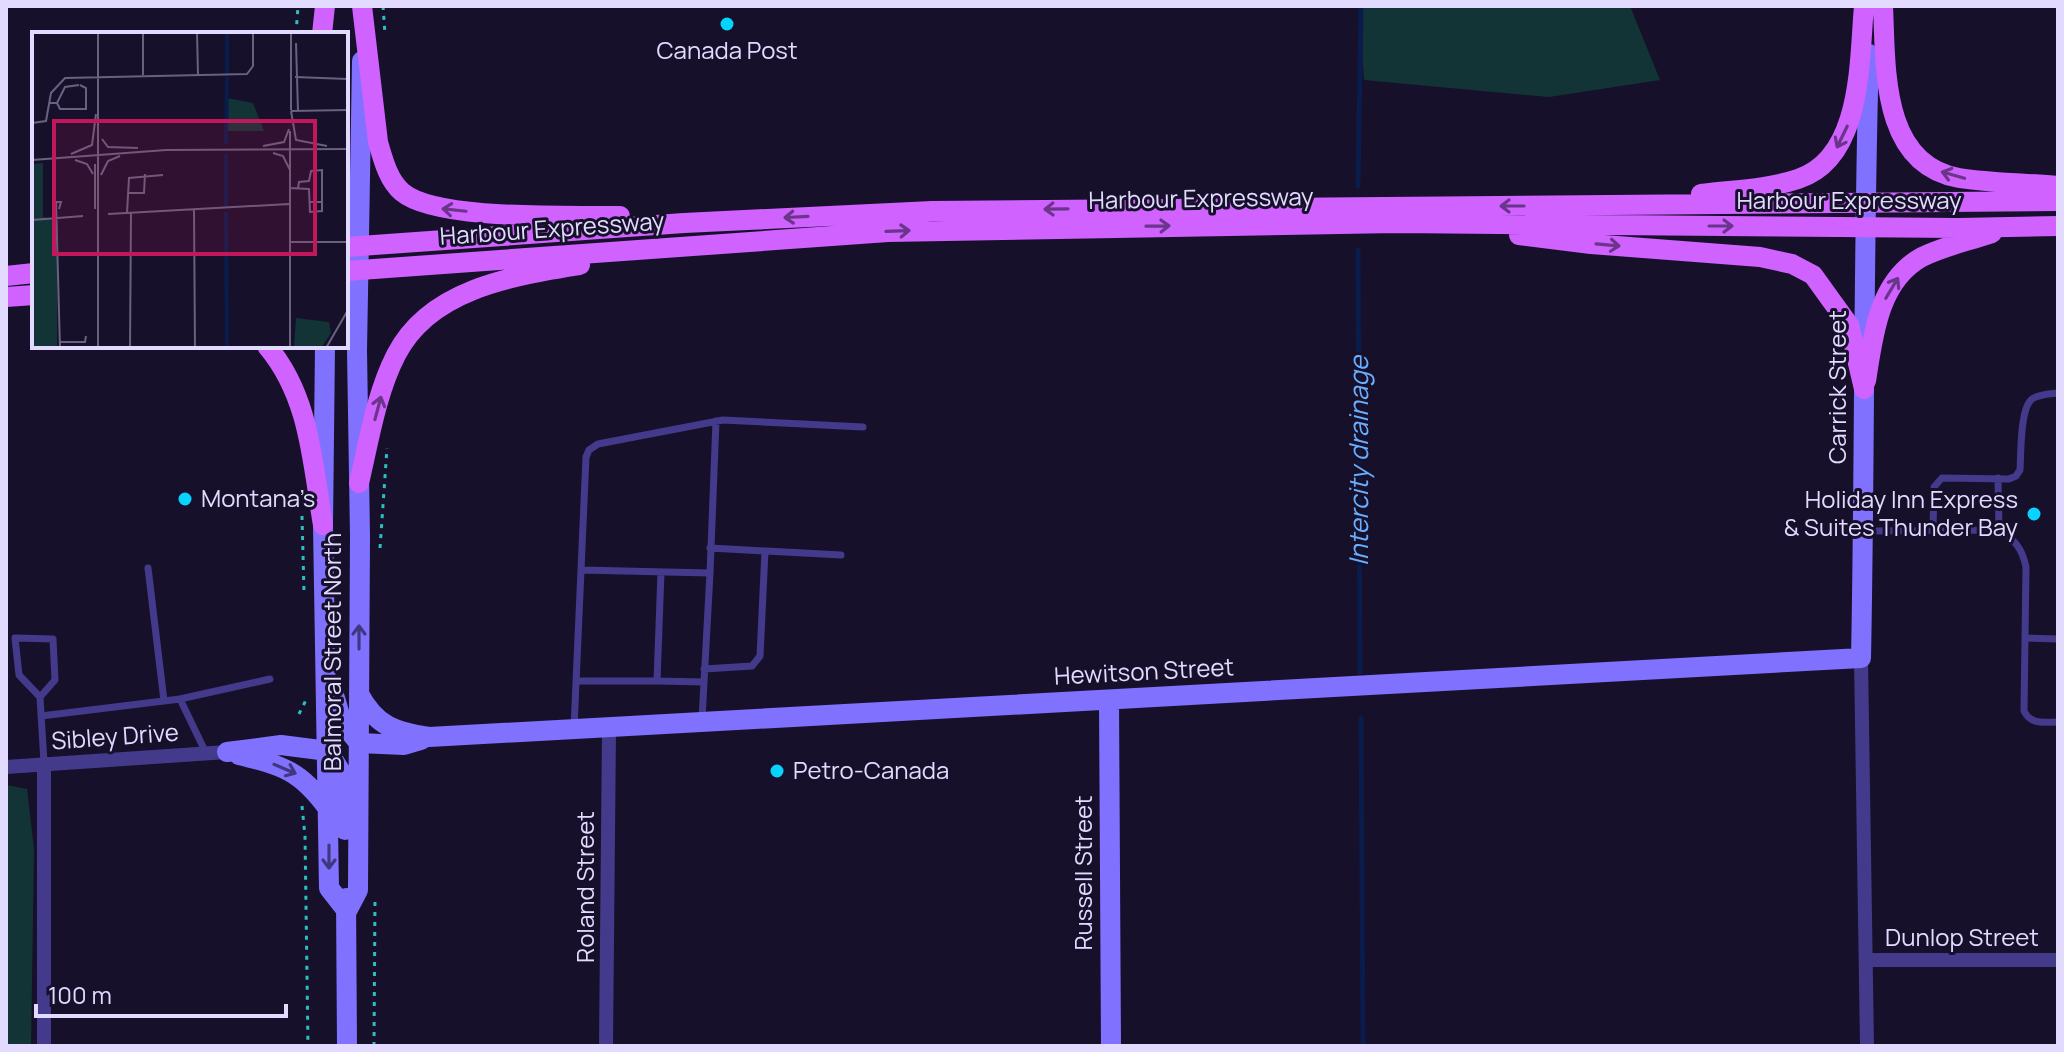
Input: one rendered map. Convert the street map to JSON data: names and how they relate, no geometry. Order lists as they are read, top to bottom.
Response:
{
  "streets": {
    "main road": ["Harbour Expressway"],
    "street": [
      "Carrick Street",
      "Balmoral Street North",
      "Hewitson Street",
      "Sibley Drive",
      "Russell Street",
      "Roland Street",
      "Dunlop Street"
    ]
  },
  "crossings": [
    ["Harbour Expressway", "Carrick Street"],
    ["Harbour Expressway", "Balmoral Street North"],
    ["Carrick Street", "Hewitson Street"],
    ["Carrick Street", "Dunlop Street"],
    ["Hewitson Street", "Russell Street"],
    ["Hewitson Street", "Roland Street"]
  ],
  "water": ["Intercity drainage"],
  "places": [
    "Canada Post",
    "Montana’s",
    "Holiday Inn Express & Suites Thunder Bay",
    "Petro-Canada"
  ],
  "scale_bar": "100 m"
}
